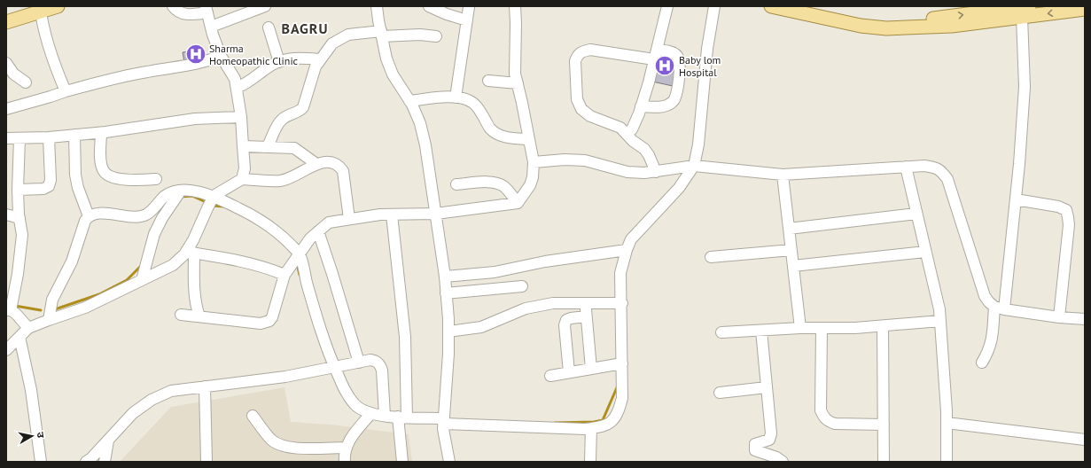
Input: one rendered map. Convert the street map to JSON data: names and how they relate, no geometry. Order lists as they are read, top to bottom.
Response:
{
  "districts": ["BAGRU"],
  "places": {
    "hospital": ["Sharma Homeopathic Clinic", "Baby lom Hospital"]
  },
  "north": "right"
}
